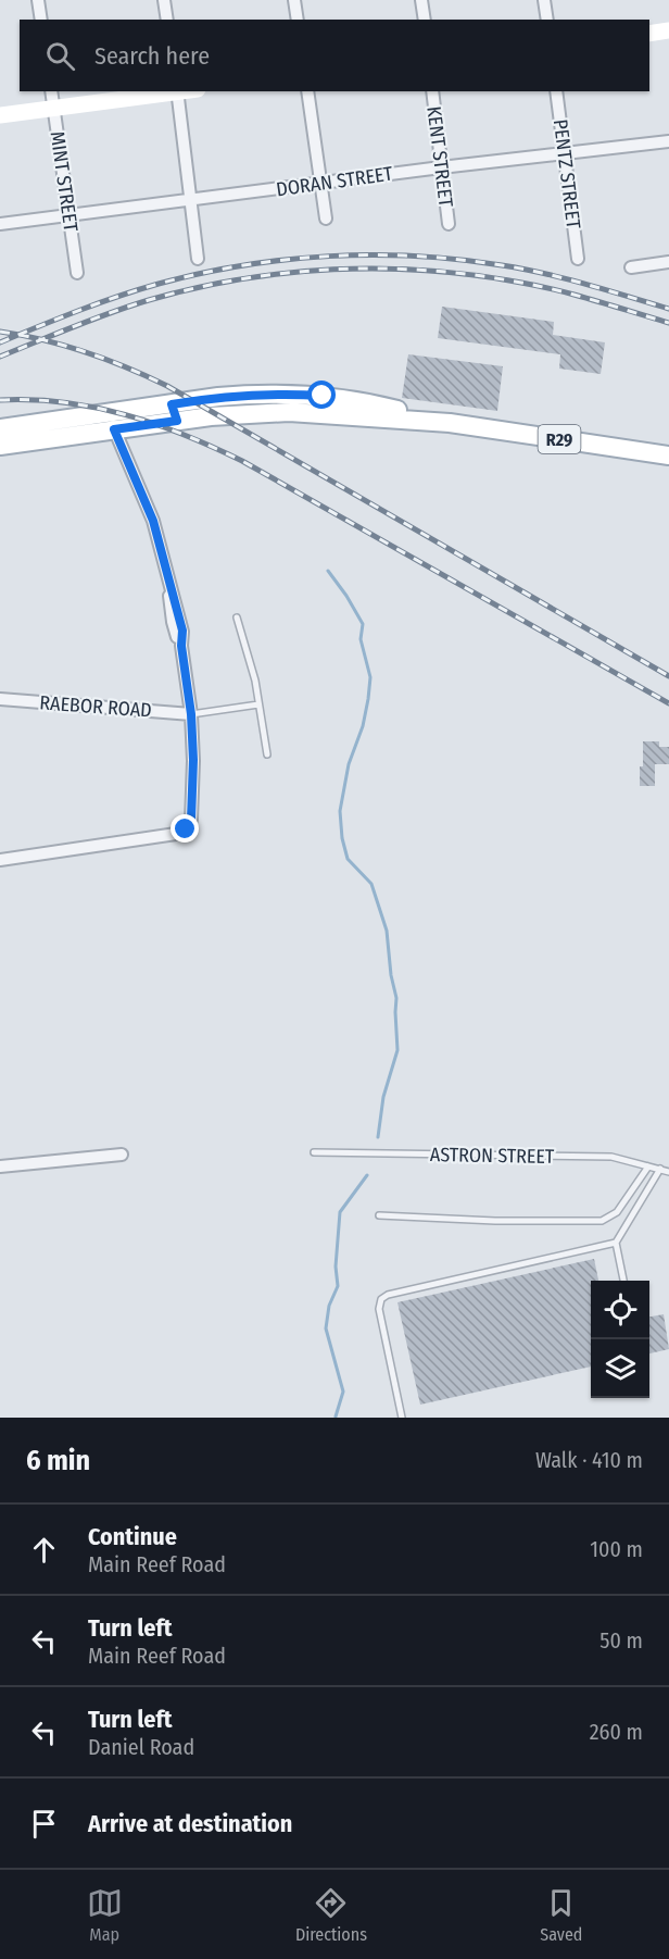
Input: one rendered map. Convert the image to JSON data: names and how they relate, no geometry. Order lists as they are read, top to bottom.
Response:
{
  "streets": {
    "main road": ["R29"],
    "street": [
      "KENT STREET",
      "PENTZ STREET",
      "MINT STREET",
      "DORAN STREET",
      "RAEBOR ROAD"
    ],
    "lane": ["ASTRON STREET"]
  },
  "crossings": [
    ["KENT STREET", "DORAN STREET"],
    ["PENTZ STREET", "DORAN STREET"],
    ["MINT STREET", "DORAN STREET"]
  ],
  "page": {
    "search": "Search here",
    "heading": ["6 min", "Walk · 410 m"],
    "list": [
      ["Continue", "Main Reef Road", "100 m"],
      ["Turn left", "Main Reef Road", "50 m"],
      ["Turn left", "Daniel Road", "260 m"],
      "Arrive at destination"
    ],
    "nav": ["Map", "Directions", "Saved"]
  }
}
